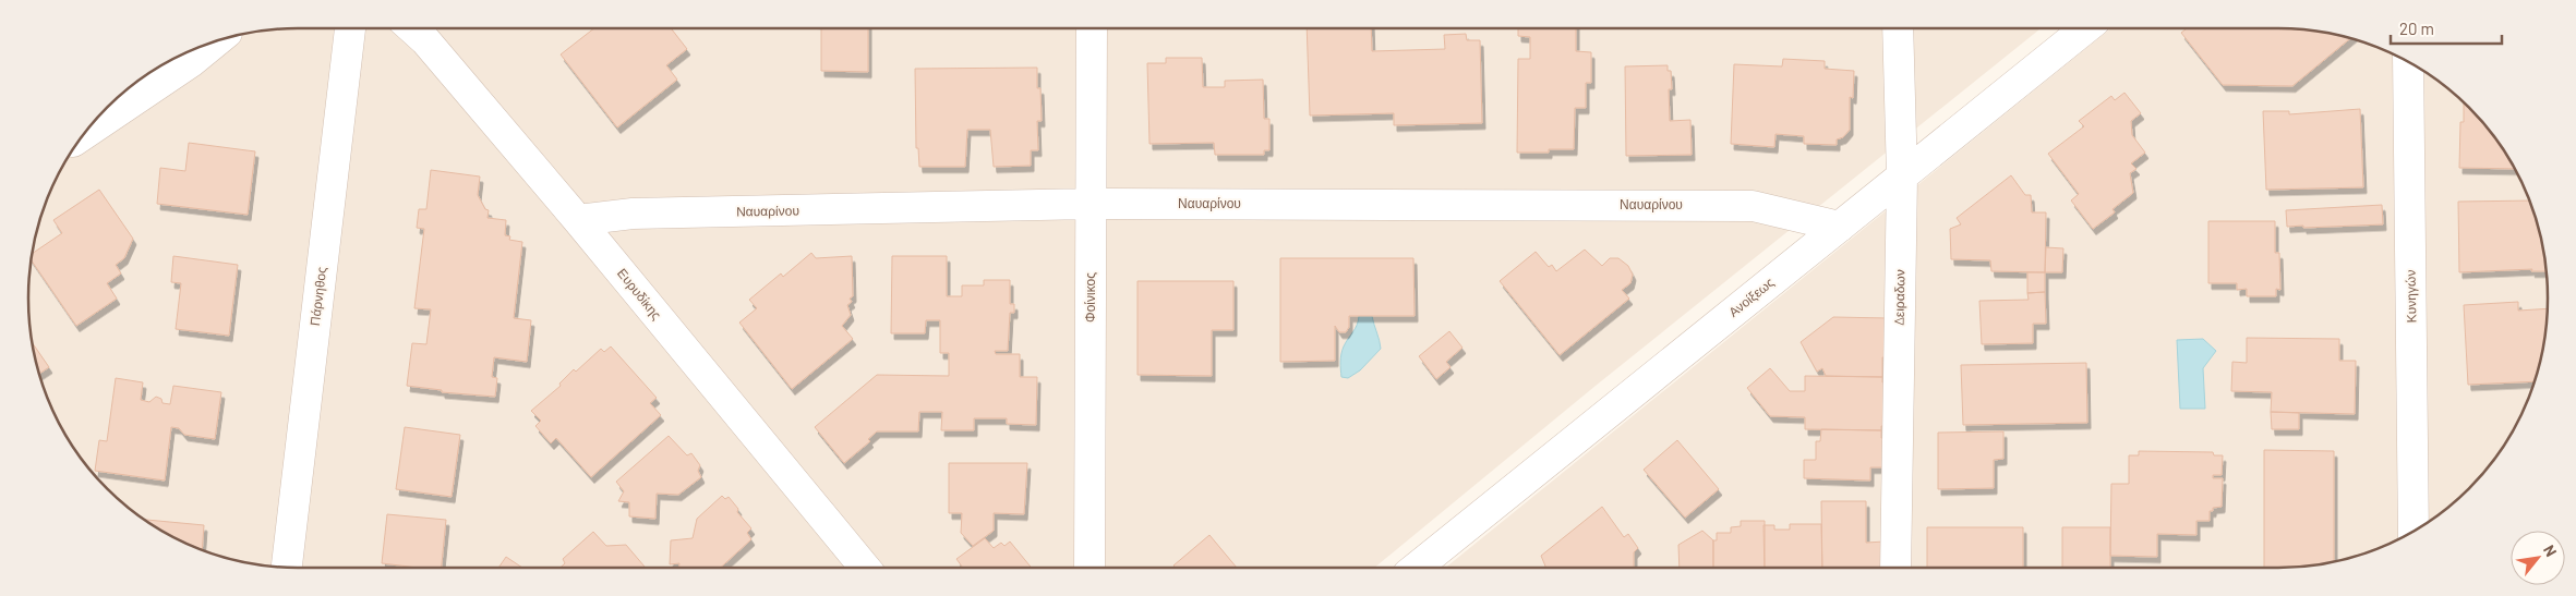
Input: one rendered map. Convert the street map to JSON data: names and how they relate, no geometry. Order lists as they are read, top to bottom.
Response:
{
  "streets": {
    "street": [
      "Ναυαρίνου",
      "Ευρυδίκης",
      "Πάρνηθος",
      "Κυνηγών",
      "Φοίνικος",
      "Ανοίξεως",
      "Δειραδων"
    ]
  },
  "crossings": [
    ["Ναυαρίνου", "Ευρυδίκης"],
    ["Ναυαρίνου", "Φοίνικος"],
    ["Ναυαρίνου", "Ανοίξεως"],
    ["Ανοίξεως", "Δειραδων"]
  ],
  "scale_bar": "20 m",
  "north": "top right"
}
